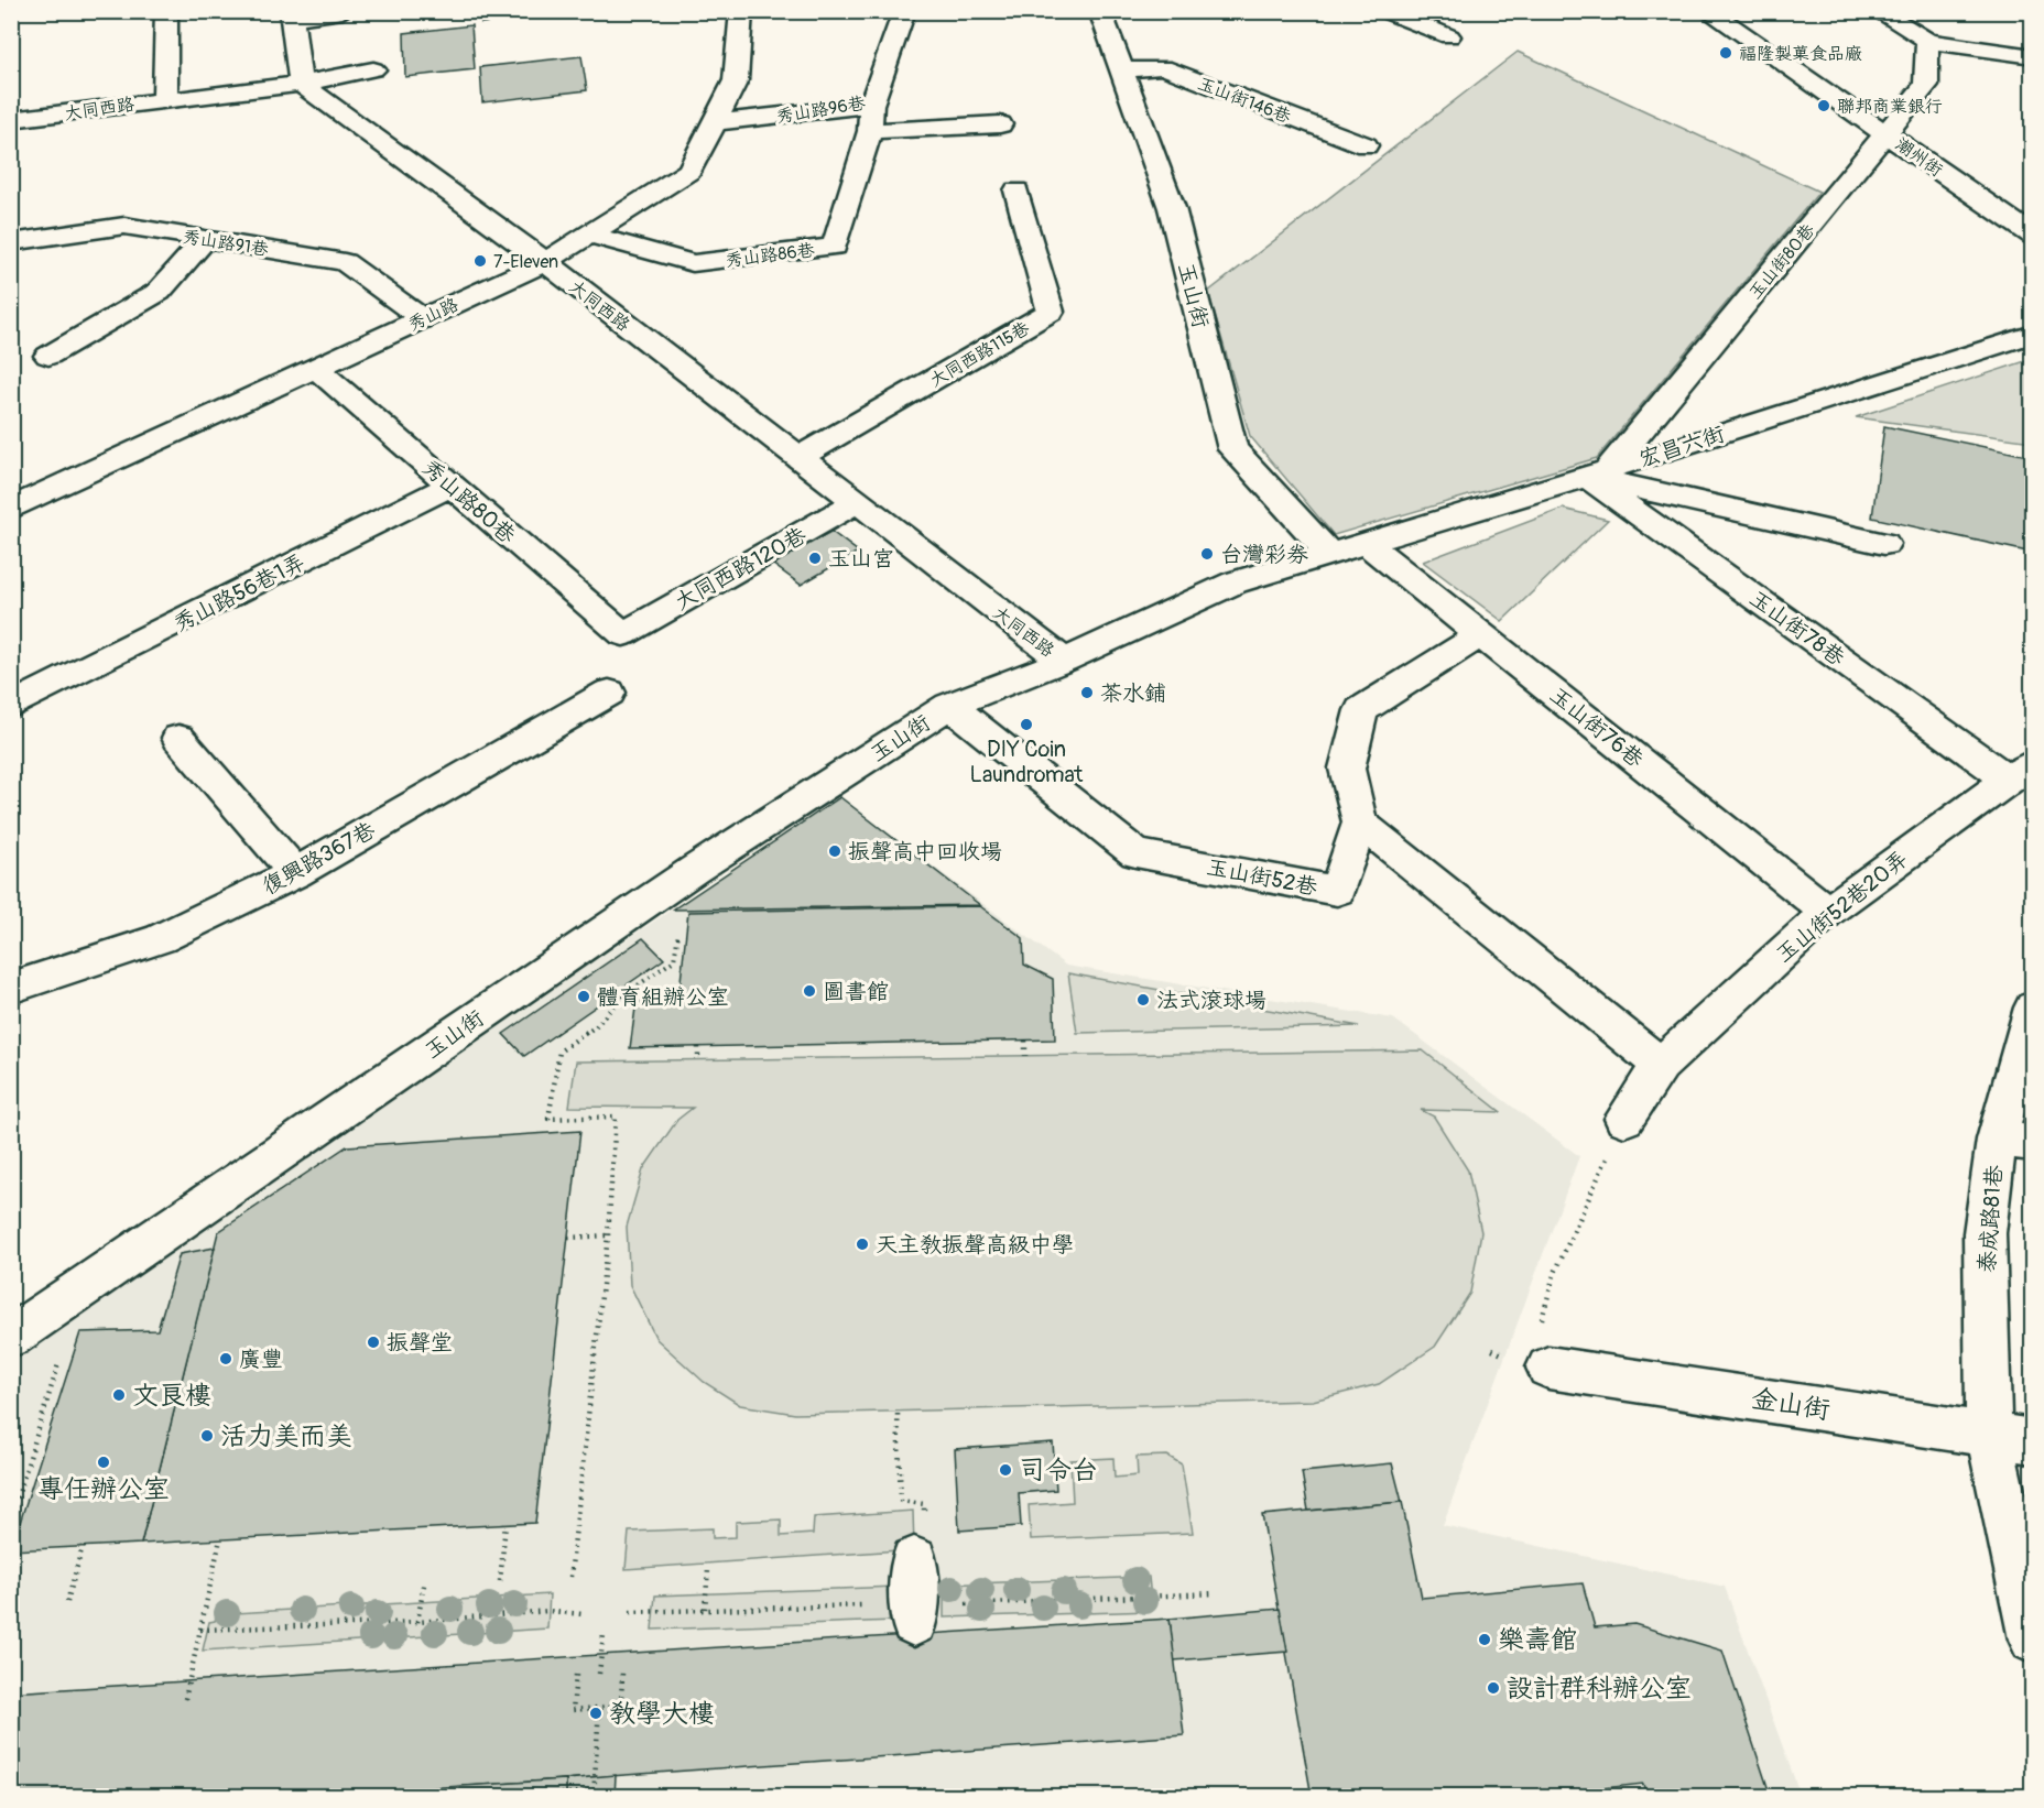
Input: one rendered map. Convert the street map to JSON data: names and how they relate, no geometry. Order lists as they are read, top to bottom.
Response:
{
  "streets": {
    "street": [
      "玉山街146巷",
      "大同西路",
      "秀山路96巷",
      "潮州街",
      "秀山路91巷",
      "秀山路86巷",
      "玉山街80巷",
      "玉山街",
      "秀山路",
      "大同西路115巷",
      "宏昌六街",
      "秀山路80巷",
      "大同西路120巷",
      "秀山路56巷1弄",
      "玉山街78巷",
      "玉山街76巷",
      "復興路367巷",
      "玉山街52巷",
      "玉山街52巷20弄",
      "泰成路81巷",
      "金山街"
    ]
  },
  "crossings": [
    ["玉山街146巷", "玉山街"],
    ["大同西路", "玉山街"],
    ["大同西路", "秀山路"],
    ["大同西路", "大同西路115巷"],
    ["大同西路", "大同西路120巷"],
    ["秀山路96巷", "秀山路"],
    ["潮州街", "玉山街80巷"],
    ["秀山路91巷", "秀山路"],
    ["秀山路86巷", "秀山路"],
    ["玉山街80巷", "宏昌六街"],
    ["玉山街80巷", "玉山街78巷"],
    ["玉山街", "宏昌六街"],
    ["玉山街", "玉山街52巷"],
    ["秀山路", "秀山路80巷"],
    ["宏昌六街", "玉山街78巷"],
    ["宏昌六街", "玉山街76巷"],
    ["秀山路80巷", "大同西路120巷"],
    ["秀山路80巷", "秀山路56巷1弄"],
    ["玉山街78巷", "玉山街52巷20弄"],
    ["玉山街76巷", "玉山街52巷20弄"],
    ["泰成路81巷", "金山街"]
  ],
  "places": [
    "福隆製菓食品廠",
    "聯邦商業銀行",
    "7-Eleven",
    "台灣彩券",
    "玉山宮",
    "茶水鋪",
    "DIY Coin Laundromat",
    "振聲高中回收場",
    "圖書館",
    "體育組辦公室",
    "法式滾球場",
    "天主教振聲高級中學",
    "振聲堂",
    "廣豐",
    "文良樓",
    "活力美而美",
    "專任辦公室",
    "司令台",
    "樂壽館",
    "設計群科辦公室",
    "教學大樓"
  ]
}
